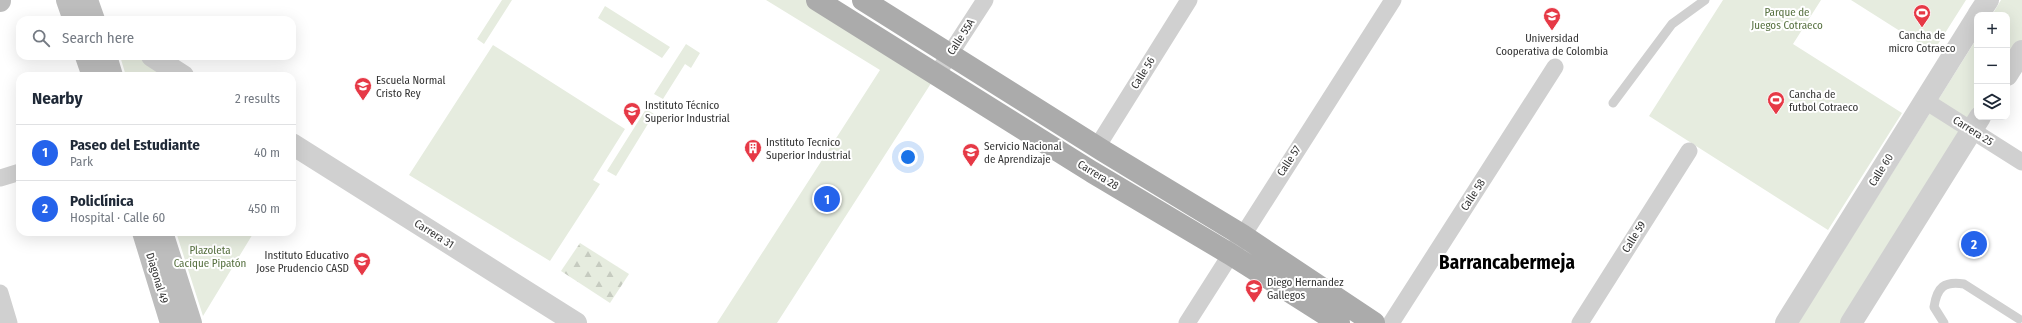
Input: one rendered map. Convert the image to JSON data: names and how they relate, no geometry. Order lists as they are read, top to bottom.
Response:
{
  "streets": {
    "main road": ["Carrera 28", "Diagonal 49"],
    "street": [
      "Calle 55A",
      "Calle 56",
      "Carrera 25",
      "Calle 57",
      "Calle 60",
      "Calle 58",
      "Carrera 31",
      "Calle 59"
    ]
  },
  "crossings": [
    ["Calle 55A", "Carrera 28"],
    ["Carrera 25", "Calle 60"],
    ["Calle 57", "Carrera 28"]
  ],
  "districts": ["Barrancabermeja"],
  "parks": ["Parque de Juegos Cotraeco", "Plazoleta Cacique Pipatón"],
  "places": {
    "sports": ["Cancha de micro Cotraeco", "Cancha de futbol Cotraeco"],
    "school or university": [
      "Universidad Cooperativa de Colombia",
      "Escuela Normal Cristo Rey",
      "Instituto Técnico Superior Industrial",
      "Servicio Nacional de Aprendizaje",
      "Instituto Educativo Jose Prudencio CASD",
      "Diego Hernandez Gallegos"
    ],
    "building": ["Instituto Tecnico Superior Industrial"]
  },
  "page": {
    "map_buttons": ["+", "−"],
    "search": "Search here",
    "heading": ["Nearby", "2 results"],
    "list": [
      {
        "mark": "1",
        "name": "Paseo del Estudiante",
        "note": "Park",
        "value": "40 m"
      },
      {
        "mark": "2",
        "name": "Policlínica",
        "note": "Hospital · Calle 60",
        "value": "450 m"
      }
    ],
    "pins": ["1", "2"]
  }
}
